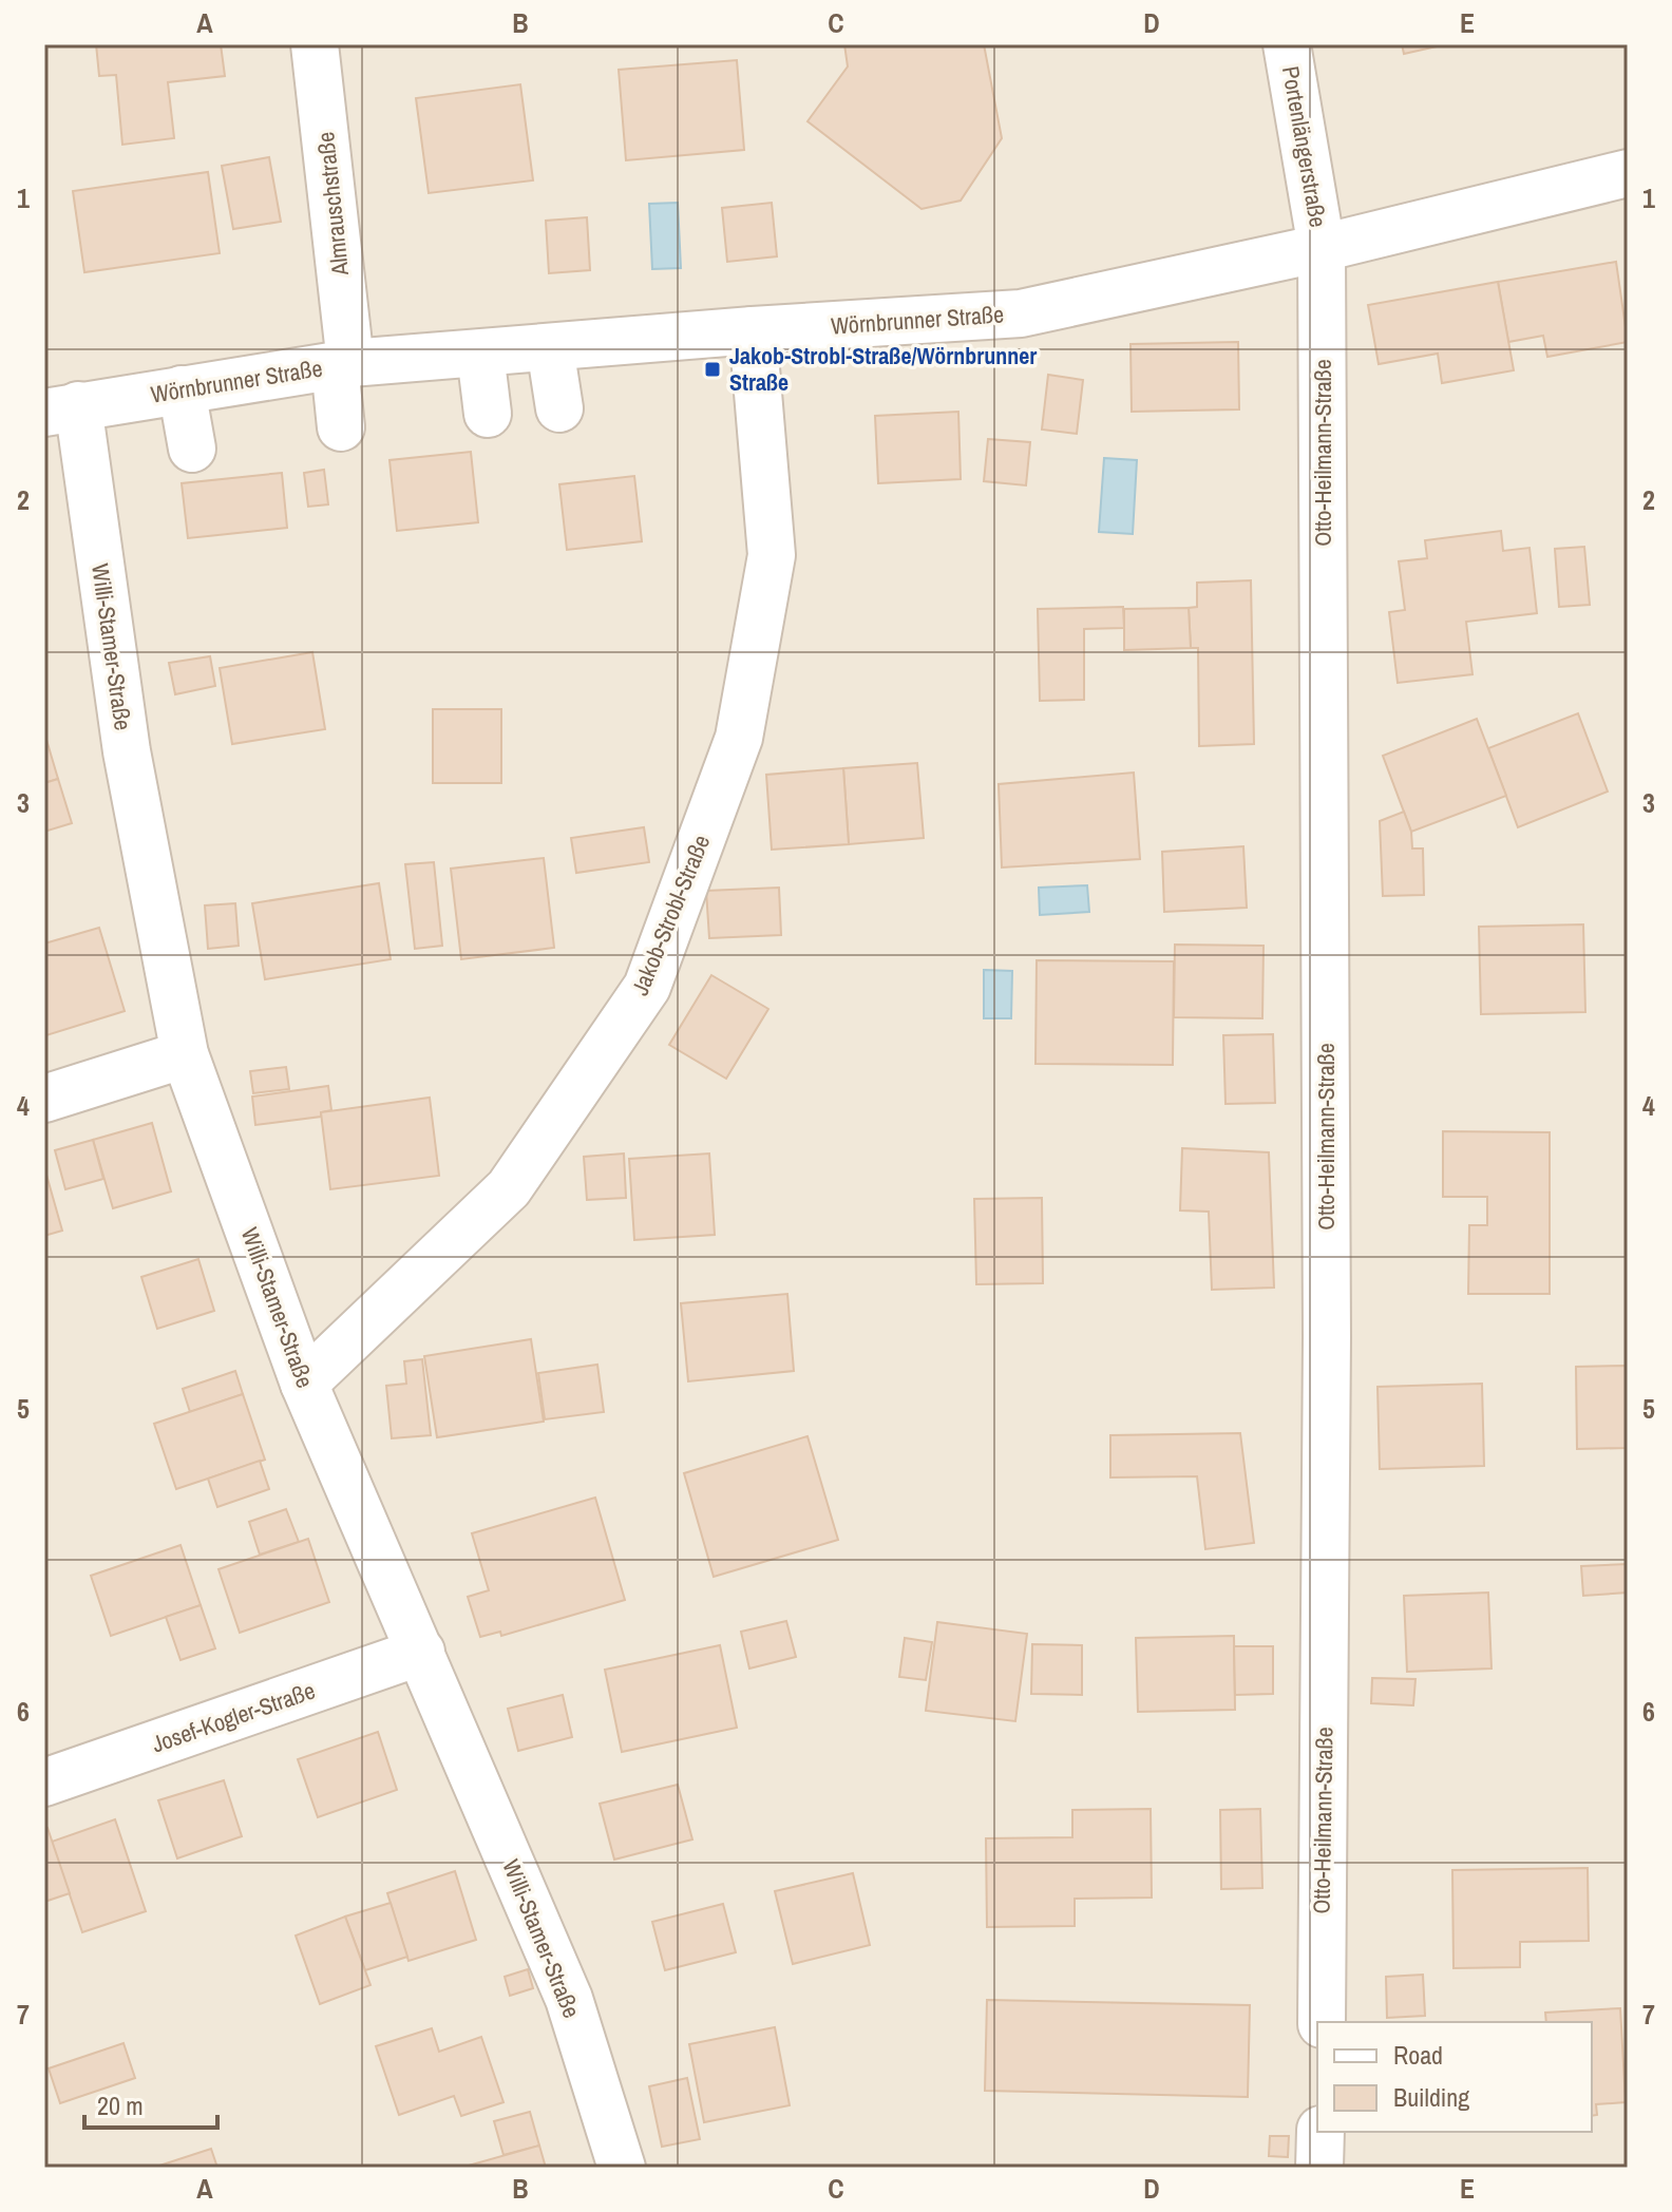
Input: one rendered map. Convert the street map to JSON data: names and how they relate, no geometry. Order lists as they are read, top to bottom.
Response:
{
  "streets": {
    "street": [
      "Portenlängerstraße",
      "Almrauschstraße",
      "Wörnbrunner Straße",
      "Otto-Heilmann-Straße",
      "Willi-Stamer-Straße",
      "Jakob-Strobl-Straße",
      "Josef-Kogler-Straße"
    ]
  },
  "crossings": [
    ["Portenlängerstraße", "Wörnbrunner Straße"],
    ["Portenlängerstraße", "Otto-Heilmann-Straße"],
    ["Almrauschstraße", "Wörnbrunner Straße"],
    ["Wörnbrunner Straße", "Otto-Heilmann-Straße"],
    ["Wörnbrunner Straße", "Willi-Stamer-Straße"],
    ["Wörnbrunner Straße", "Jakob-Strobl-Straße"],
    ["Willi-Stamer-Straße", "Jakob-Strobl-Straße"],
    ["Willi-Stamer-Straße", "Josef-Kogler-Straße"]
  ],
  "places": {
    "transit": ["Jakob-Strobl-Straße/Wörnbrunner Straße"]
  },
  "legend": ["Road", "Building"],
  "scale_bar": "20 m",
  "grid": {
    "columns": [
      "A",
      "B",
      "C",
      "D",
      "E"
    ],
    "rows": [
      "1",
      "2",
      "3",
      "4",
      "5",
      "6",
      "7"
    ]
  }
}
